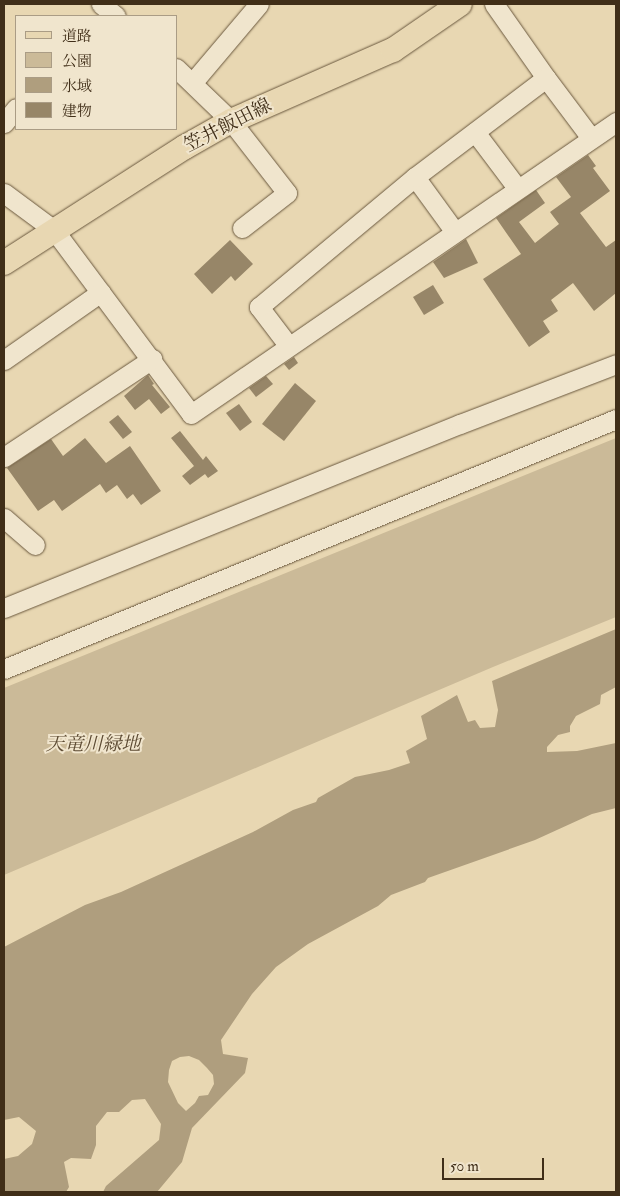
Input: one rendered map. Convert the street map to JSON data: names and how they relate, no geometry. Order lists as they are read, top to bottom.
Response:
{
  "streets": {
    "main road": ["笠井飯田線"]
  },
  "parks": ["天竜川緑地"],
  "legend": [
    "道路",
    "公園",
    "水域",
    "建物"
  ],
  "scale_bar": "50 m"
}
